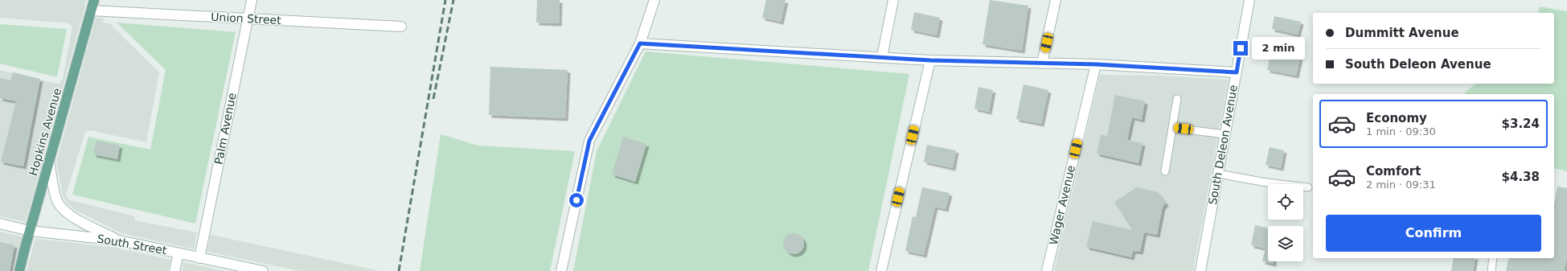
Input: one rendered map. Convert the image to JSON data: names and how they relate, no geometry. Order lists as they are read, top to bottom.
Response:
{
  "streets": {
    "main road": ["Hopkins Avenue"],
    "street": [
      "Union Street",
      "Palm Avenue",
      "South Deleon Avenue",
      "Wager Avenue",
      "South Street"
    ]
  },
  "crossings": [
    ["Union Street", "Palm Avenue"],
    ["Union Street", "Hopkins Avenue"],
    ["Palm Avenue", "South Street"],
    ["Hopkins Avenue", "South Street"]
  ],
  "page": {
    "banner": ["Dummitt Avenue", "South Deleon Avenue"],
    "bubble": "2 min",
    "list": [
      {
        "name": "Economy",
        "note": "1 min · 09:30",
        "value": "$3.24"
      },
      {
        "name": "Comfort",
        "note": "2 min · 09:31",
        "value": "$4.38"
      }
    ],
    "buttons": "Confirm"
  }
}
